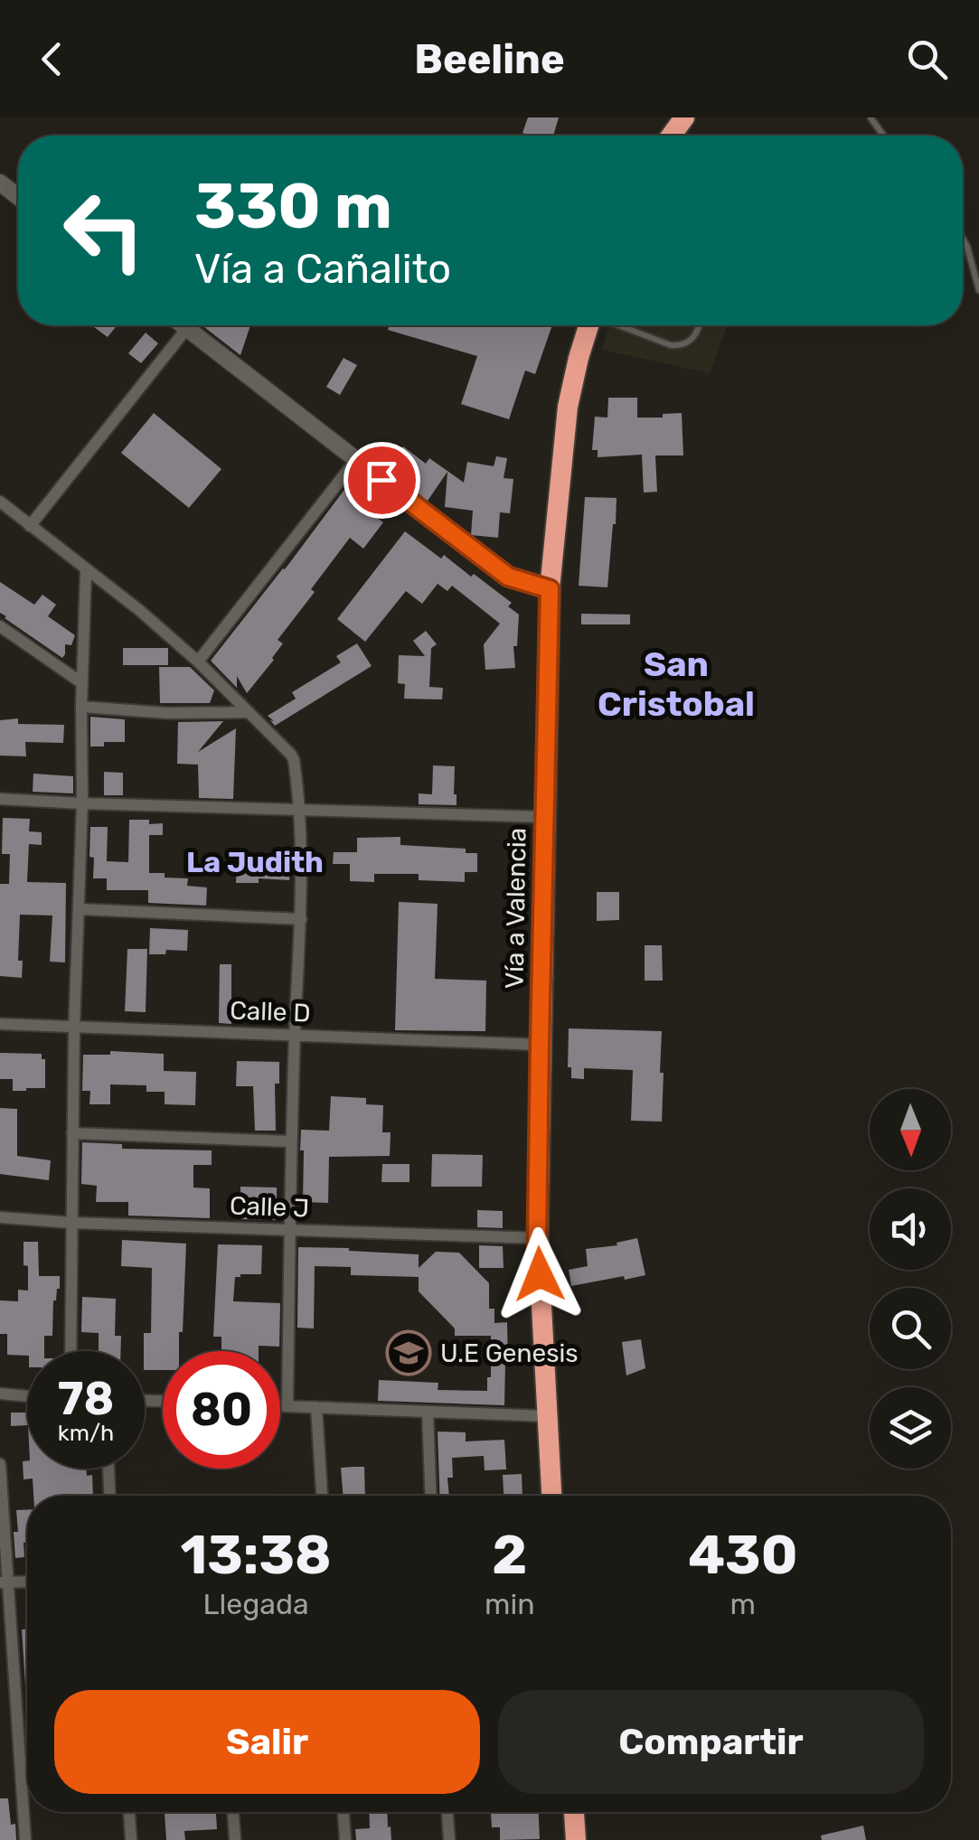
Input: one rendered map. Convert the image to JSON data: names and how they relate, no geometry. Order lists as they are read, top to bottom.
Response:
{
  "streets": {
    "highway": ["Vía a Valencia"],
    "street": ["Calle D", "Calle J"]
  },
  "crossings": [
    ["Vía a Valencia", "Calle D"],
    ["Vía a Valencia", "Calle J"]
  ],
  "districts": ["San Cristobal", "La Judith"],
  "places": {
    "school or university": ["U.E Genesis"]
  },
  "north": "bottom",
  "page": {
    "header": "Beeline",
    "turn": ["330 m", "Vía a Cañalito"],
    "speed": "78 km/h",
    "limit": "80",
    "eta": [
      "13:38",
      "Llegada",
      "2",
      "min",
      "430",
      "m"
    ],
    "buttons": ["Salir", "Compartir"]
  }
}
